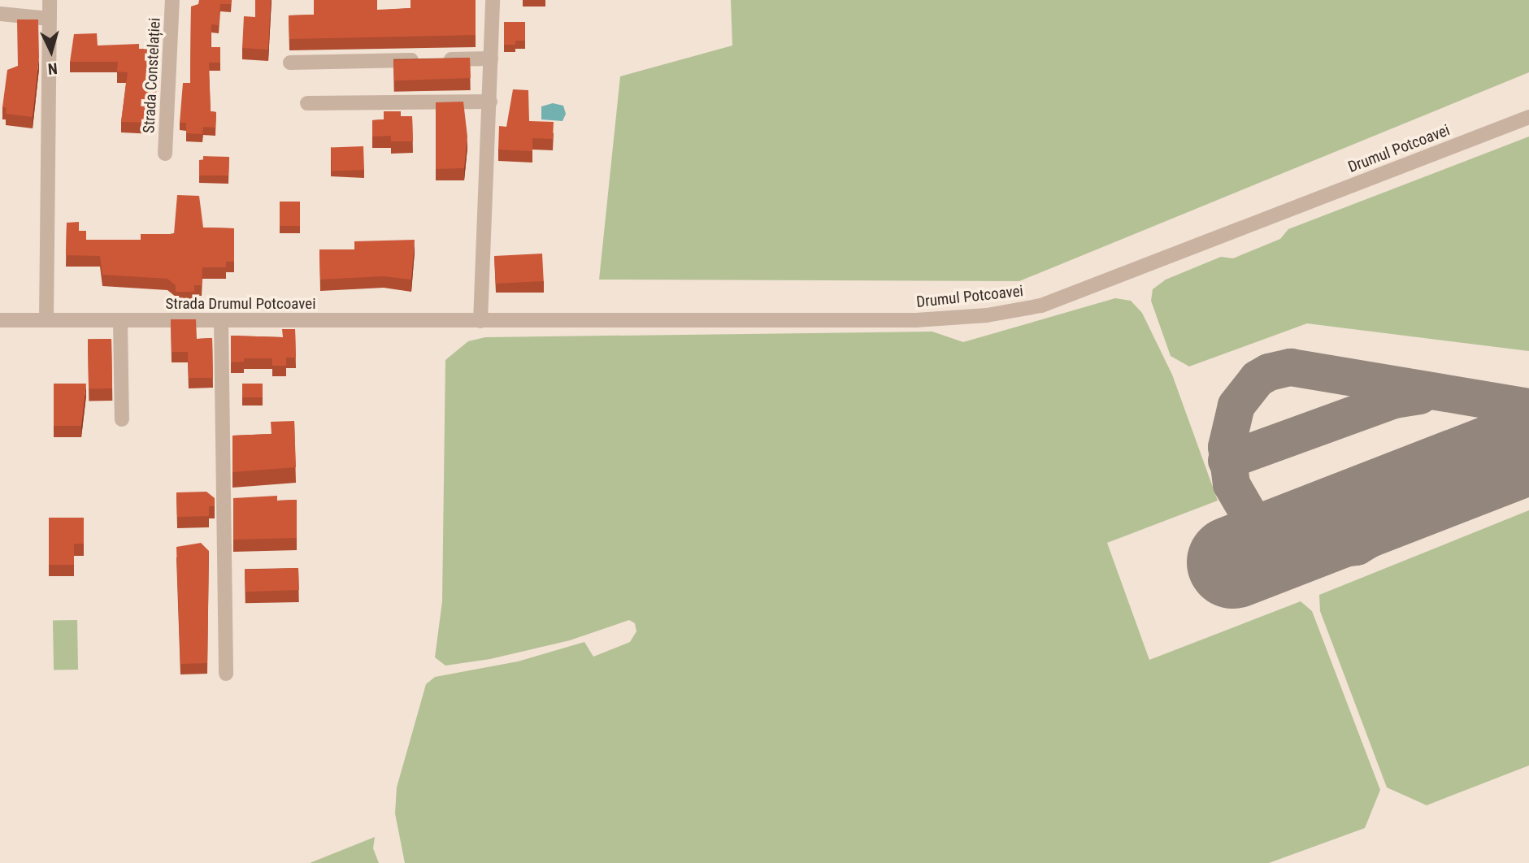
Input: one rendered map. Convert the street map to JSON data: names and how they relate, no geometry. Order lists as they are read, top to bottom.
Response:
{
  "streets": {
    "street": ["Strada Constelației", "Drumul Potcoavei", "Strada Drumul Potcoavei"]
  },
  "crossings": [
    ["Drumul Potcoavei", "Strada Drumul Potcoavei"]
  ],
  "north": "bottom"
}
